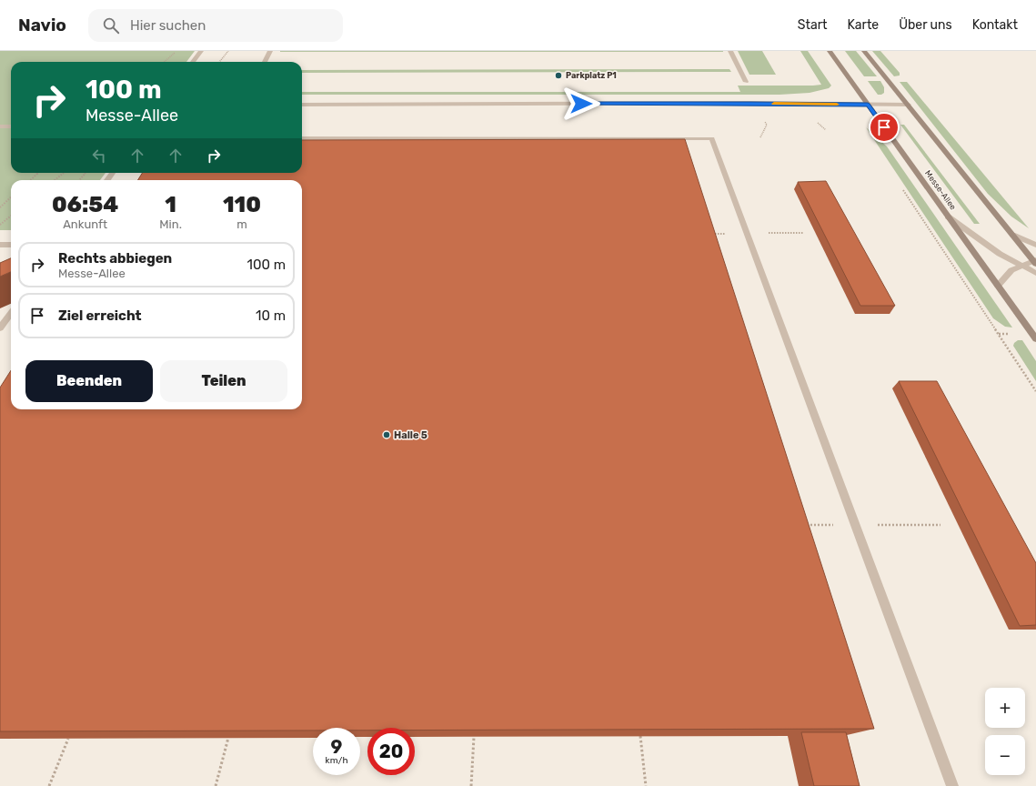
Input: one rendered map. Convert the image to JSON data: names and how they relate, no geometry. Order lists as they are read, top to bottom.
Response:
{
  "streets": {
    "main road": ["Messe-Allee"]
  },
  "places": ["Parkplatz P1", "Halle 5"],
  "page": {
    "header": "Navio",
    "search": "Hier suchen",
    "nav": [
      "Start",
      "Karte",
      "Über uns",
      "Kontakt"
    ],
    "turn": ["100 m", "Messe-Allee"],
    "eta": [
      "06:54",
      "Ankunft",
      "1",
      "Min.",
      "110",
      "m"
    ],
    "list": [
      {
        "name": "Rechts abbiegen",
        "note": "Messe-Allee",
        "value": "100 m"
      },
      {
        "name": "Ziel erreicht",
        "value": "10 m"
      }
    ],
    "buttons": ["Beenden", "Teilen"],
    "map_buttons": ["+", "−"],
    "speed": "9 km/h",
    "limit": "20"
  }
}
